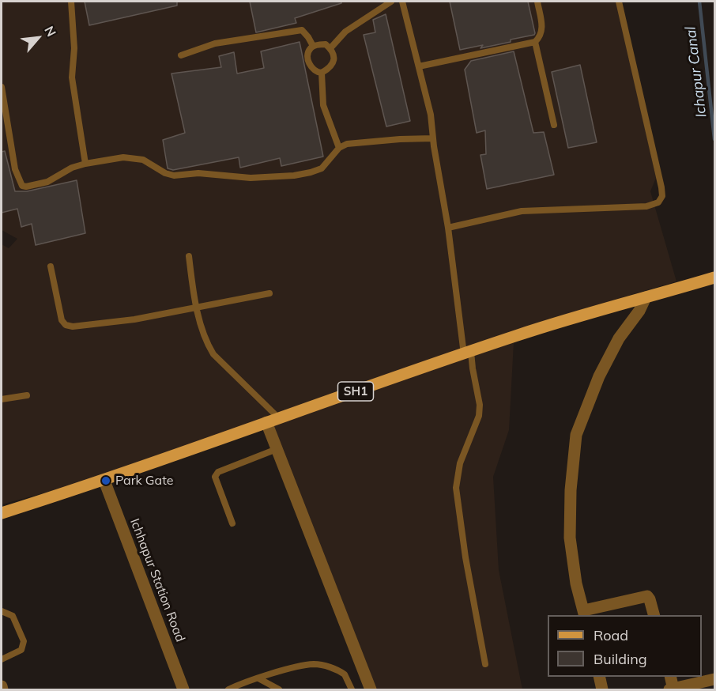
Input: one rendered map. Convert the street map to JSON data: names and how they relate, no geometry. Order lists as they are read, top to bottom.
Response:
{
  "streets": {
    "main road": ["SH1"],
    "street": ["Ichhapur Station Road"]
  },
  "crossings": [
    ["SH1", "Ichhapur Station Road"]
  ],
  "water": ["Ichapur Canal"],
  "places": ["Park Gate"],
  "legend": ["Road", "Building"],
  "north": "top right"
}
